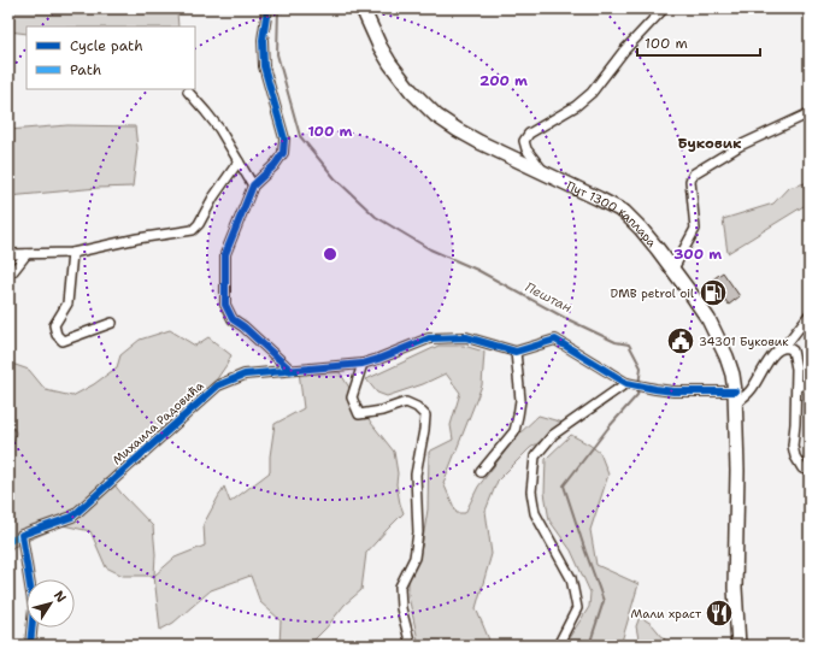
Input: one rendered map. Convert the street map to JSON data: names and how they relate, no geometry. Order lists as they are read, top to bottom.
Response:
{
  "streets": {
    "main road": ["Пут 1300 каплара"],
    "street": ["Михаила Радовића"]
  },
  "districts": ["Буковик"],
  "water": ["Пештан"],
  "places": {
    "fuel station": ["DMB petrol oil"],
    "public building": ["34301 Буковик"],
    "restaurant": ["Мали храст"]
  },
  "legend": ["Cycle path", "Path"],
  "scale_bar": "100 m",
  "north": "top right",
  "rings": ["200 m", "100 m", "300 m"]
}
